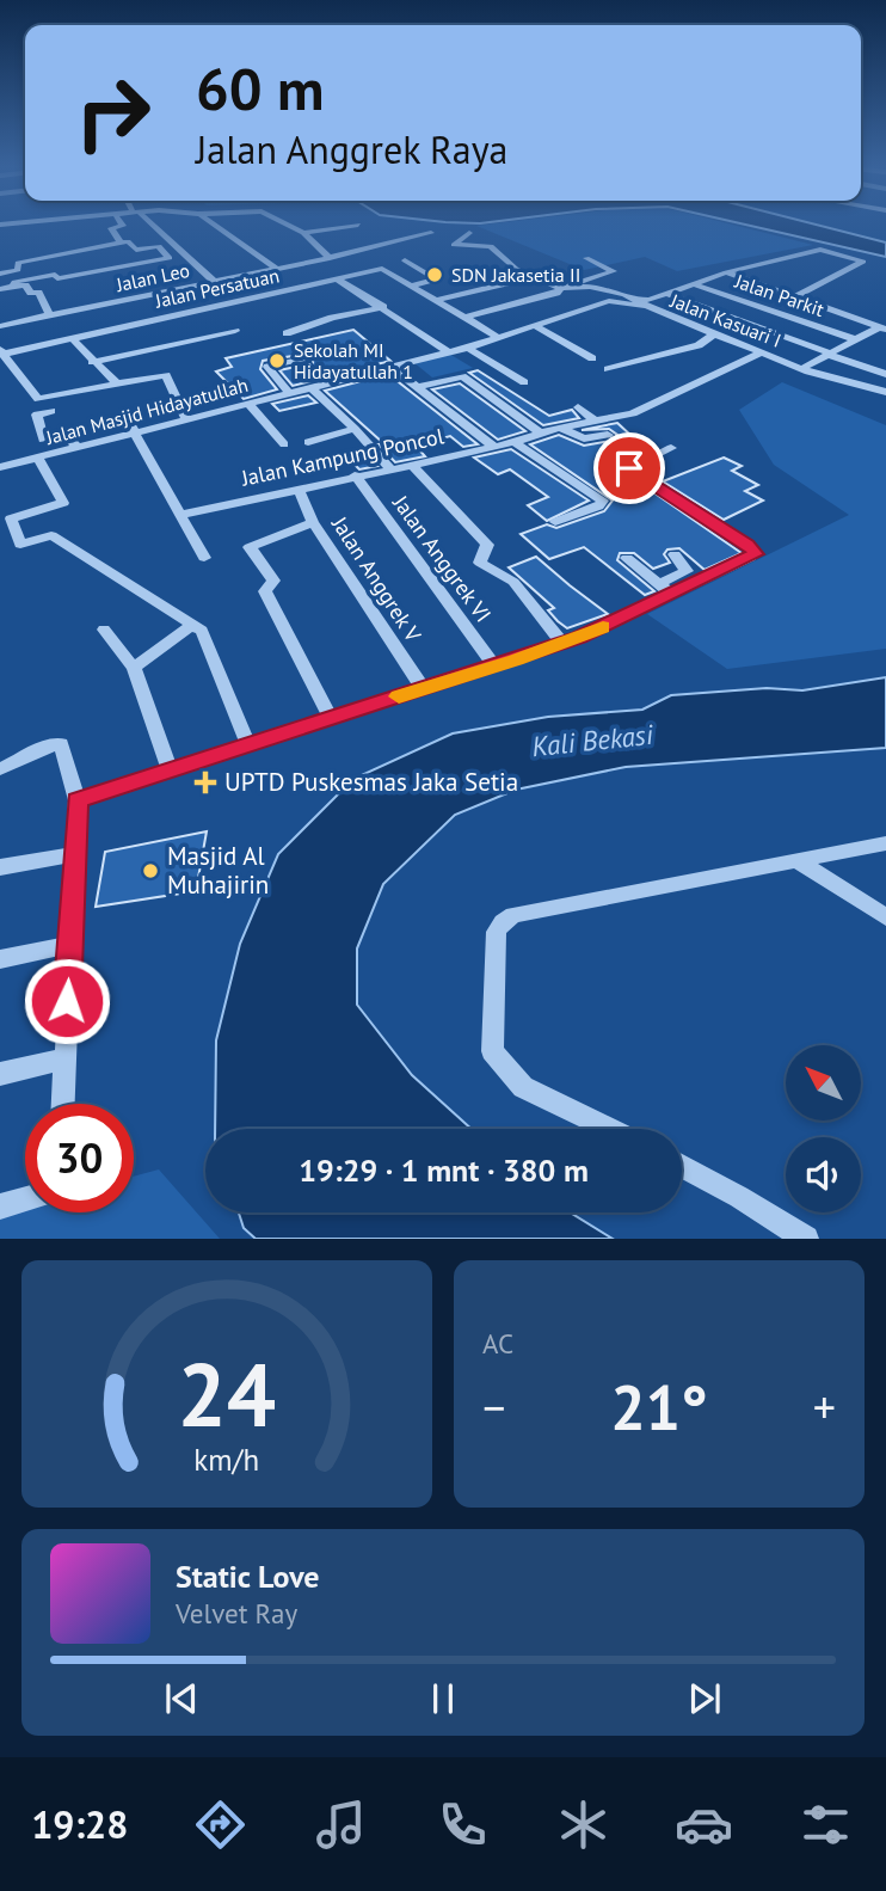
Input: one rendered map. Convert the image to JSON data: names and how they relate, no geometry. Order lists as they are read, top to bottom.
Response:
{
  "streets": {
    "street": [
      "Jalan Leo",
      "Jalan Persatuan",
      "Jalan Parkit",
      "Jalan Kasuari I",
      "Jalan Masjid Hidayatullah",
      "Jalan Kampung Poncol",
      "Jalan Anggrek VI",
      "Jalan Anggrek V"
    ]
  },
  "crossings": [
    ["Jalan Leo", "Jalan Persatuan"],
    ["Jalan Kasuari I", "Jalan Masjid Hidayatullah"],
    ["Jalan Kasuari I", "Jalan Kampung Poncol"],
    ["Jalan Kampung Poncol", "Jalan Anggrek VI"],
    ["Jalan Kampung Poncol", "Jalan Anggrek V"]
  ],
  "water": ["Kali Bekasi"],
  "places": {
    "other": ["SDN Jakasetia II", "Sekolah MI Hidayatullah 1", "Masjid Al Muhajirin"],
    "health": ["UPTD Puskesmas Jaka Setia"]
  },
  "north": "top left",
  "page": {
    "turn": ["60 m", "Jalan Anggrek Raya"],
    "limit": "30",
    "trip": "19:29 · 1 mnt · 380 m",
    "tile": "AC",
    "heat": ["−", "21°", "+"],
    "song": ["Static Love", "Velvet Ray"],
    "tabs": "19:28",
    "gauge": ["24", "km/h"]
  }
}
